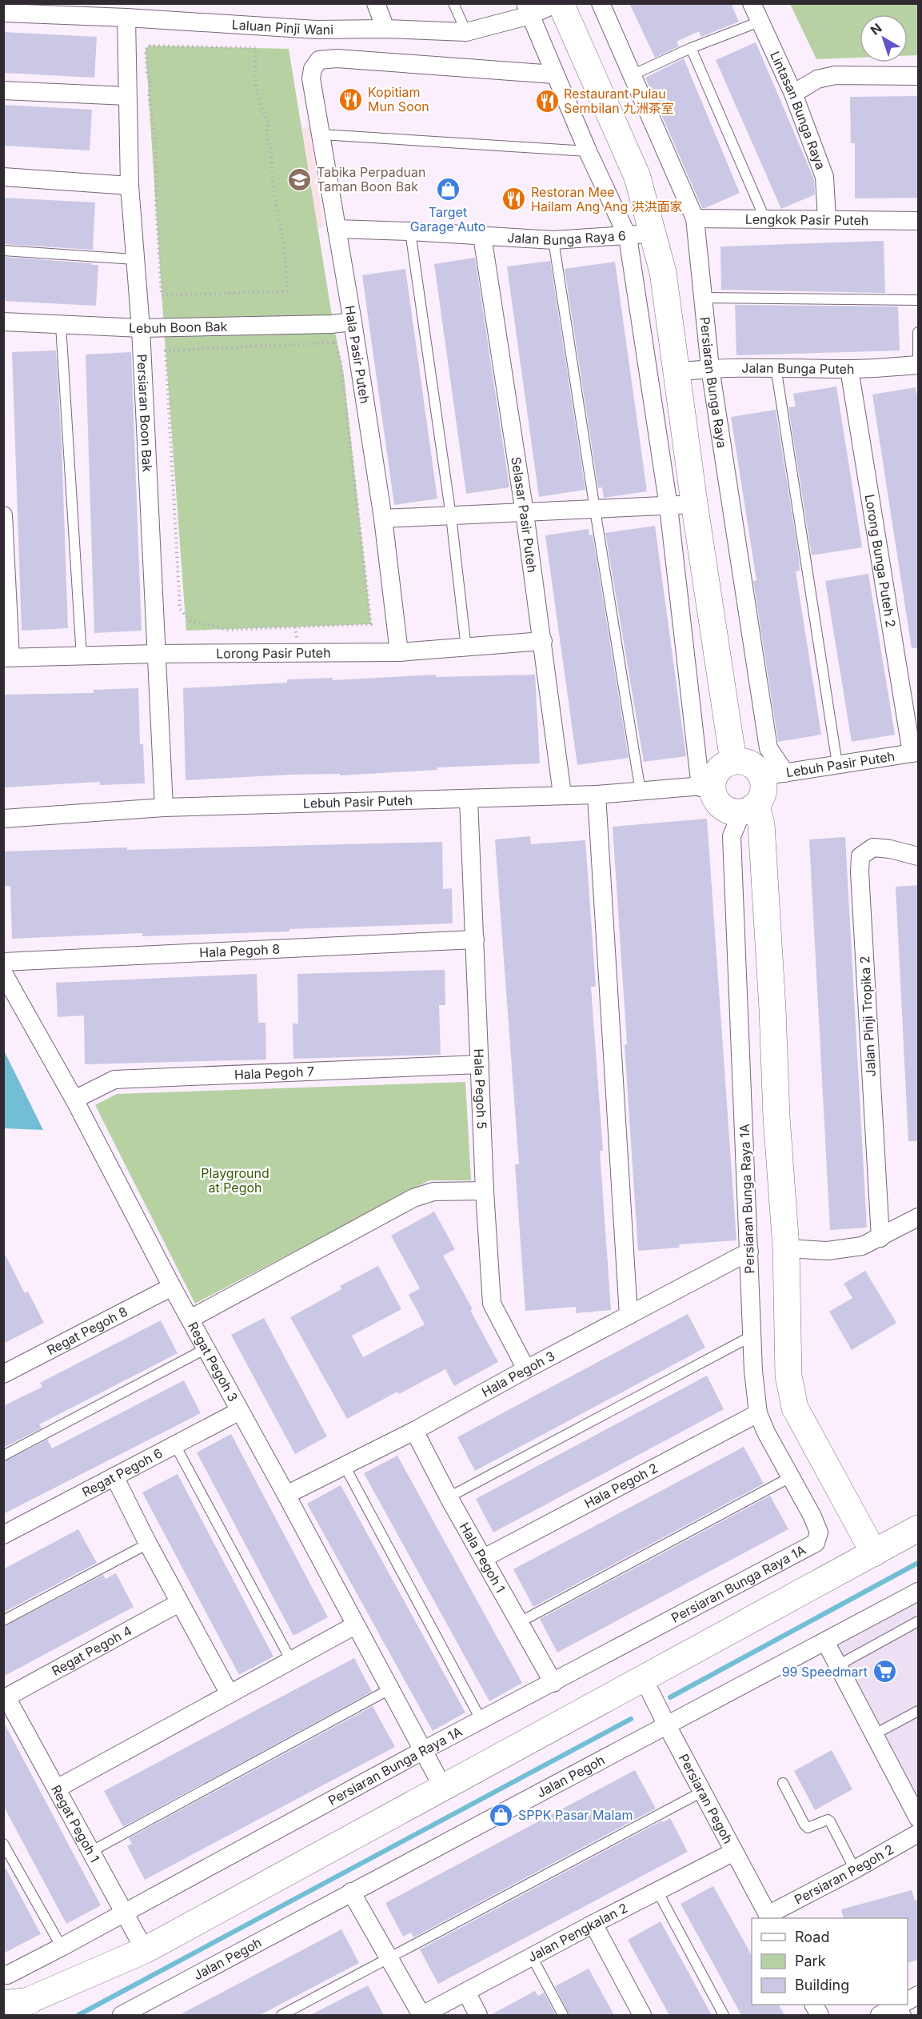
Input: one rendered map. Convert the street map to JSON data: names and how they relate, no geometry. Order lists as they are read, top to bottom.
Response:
{
  "streets": {
    "street": [
      "Laluan Pinji Wani",
      "Lintasan Bunga Raya",
      "Lengkok Pasir Puteh",
      "Jalan Bunga Raya 6",
      "Lebuh Boon Bak",
      "Hala Pasir Puteh",
      "Jalan Bunga Puteh",
      "Persiaran Bunga Raya",
      "Persiaran Boon Bak",
      "Selasar Pasir Puteh",
      "Lorong Bunga Puteh 2",
      "Lorong Pasir Puteh",
      "Lebuh Pasir Puteh",
      "Hala Pegoh 8",
      "Jalan Pinji Tropika 2",
      "Hala Pegoh 7",
      "Hala Pegoh 5",
      "Persiaran Bunga Raya 1A",
      "Regat Pegoh 8",
      "Regat Pegoh 3",
      "Hala Pegoh 3",
      "Regat Pegoh 6",
      "Hala Pegoh 2",
      "Hala Pegoh 1",
      "Regat Pegoh 4",
      "Jalan Pegoh",
      "Persiaran Pegoh",
      "Regat Pegoh 1",
      "Persiaran Pegoh 2",
      "Jalan Pengkalan 2"
    ]
  },
  "crossings": [
    ["Laluan Pinji Wani", "Hala Pasir Puteh"],
    ["Laluan Pinji Wani", "Persiaran Boon Bak"],
    ["Lintasan Bunga Raya", "Lengkok Pasir Puteh"],
    ["Lengkok Pasir Puteh", "Persiaran Bunga Raya"],
    ["Jalan Bunga Raya 6", "Hala Pasir Puteh"],
    ["Jalan Bunga Raya 6", "Selasar Pasir Puteh"],
    ["Lebuh Boon Bak", "Hala Pasir Puteh"],
    ["Lebuh Boon Bak", "Persiaran Boon Bak"],
    ["Hala Pasir Puteh", "Lorong Pasir Puteh"],
    ["Jalan Bunga Puteh", "Persiaran Bunga Raya"],
    ["Jalan Bunga Puteh", "Lorong Bunga Puteh 2"],
    ["Persiaran Bunga Raya", "Lebuh Pasir Puteh"],
    ["Persiaran Boon Bak", "Lorong Pasir Puteh"],
    ["Persiaran Boon Bak", "Lebuh Pasir Puteh"],
    ["Selasar Pasir Puteh", "Lorong Pasir Puteh"],
    ["Selasar Pasir Puteh", "Lebuh Pasir Puteh"],
    ["Lorong Bunga Puteh 2", "Lebuh Pasir Puteh"],
    ["Lebuh Pasir Puteh", "Hala Pegoh 5"],
    ["Hala Pegoh 8", "Hala Pegoh 5"],
    ["Hala Pegoh 7", "Hala Pegoh 5"],
    ["Hala Pegoh 7", "Regat Pegoh 3"],
    ["Hala Pegoh 5", "Hala Pegoh 3"],
    ["Persiaran Bunga Raya 1A", "Regat Pegoh 3"],
    ["Persiaran Bunga Raya 1A", "Hala Pegoh 3"],
    ["Persiaran Bunga Raya 1A", "Hala Pegoh 2"],
    ["Persiaran Bunga Raya 1A", "Hala Pegoh 1"],
    ["Persiaran Bunga Raya 1A", "Regat Pegoh 1"],
    ["Regat Pegoh 8", "Regat Pegoh 3"],
    ["Regat Pegoh 3", "Hala Pegoh 3"],
    ["Regat Pegoh 3", "Regat Pegoh 6"],
    ["Hala Pegoh 3", "Hala Pegoh 1"],
    ["Hala Pegoh 2", "Hala Pegoh 1"],
    ["Regat Pegoh 4", "Regat Pegoh 1"],
    ["Jalan Pegoh", "Persiaran Pegoh"],
    ["Persiaran Pegoh", "Persiaran Pegoh 2"],
    ["Persiaran Pegoh", "Jalan Pengkalan 2"]
  ],
  "parks": ["Playground at Pegoh"],
  "places": {
    "restaurant": ["Kopitiam Mun Soon", "Restaurant Pulau Sembilan 九洲茶室", "Restoran Mee Hailam Ang Ang 洪洪面家"],
    "school or university": ["Tabika Perpaduan Taman Boon Bak"],
    "shop": ["Target Garage Auto", "SPPK Pasar Malam"],
    "supermarket": ["99 Speedmart"]
  },
  "legend": ["Road", "Park", "Building"],
  "north": "top left"
}
